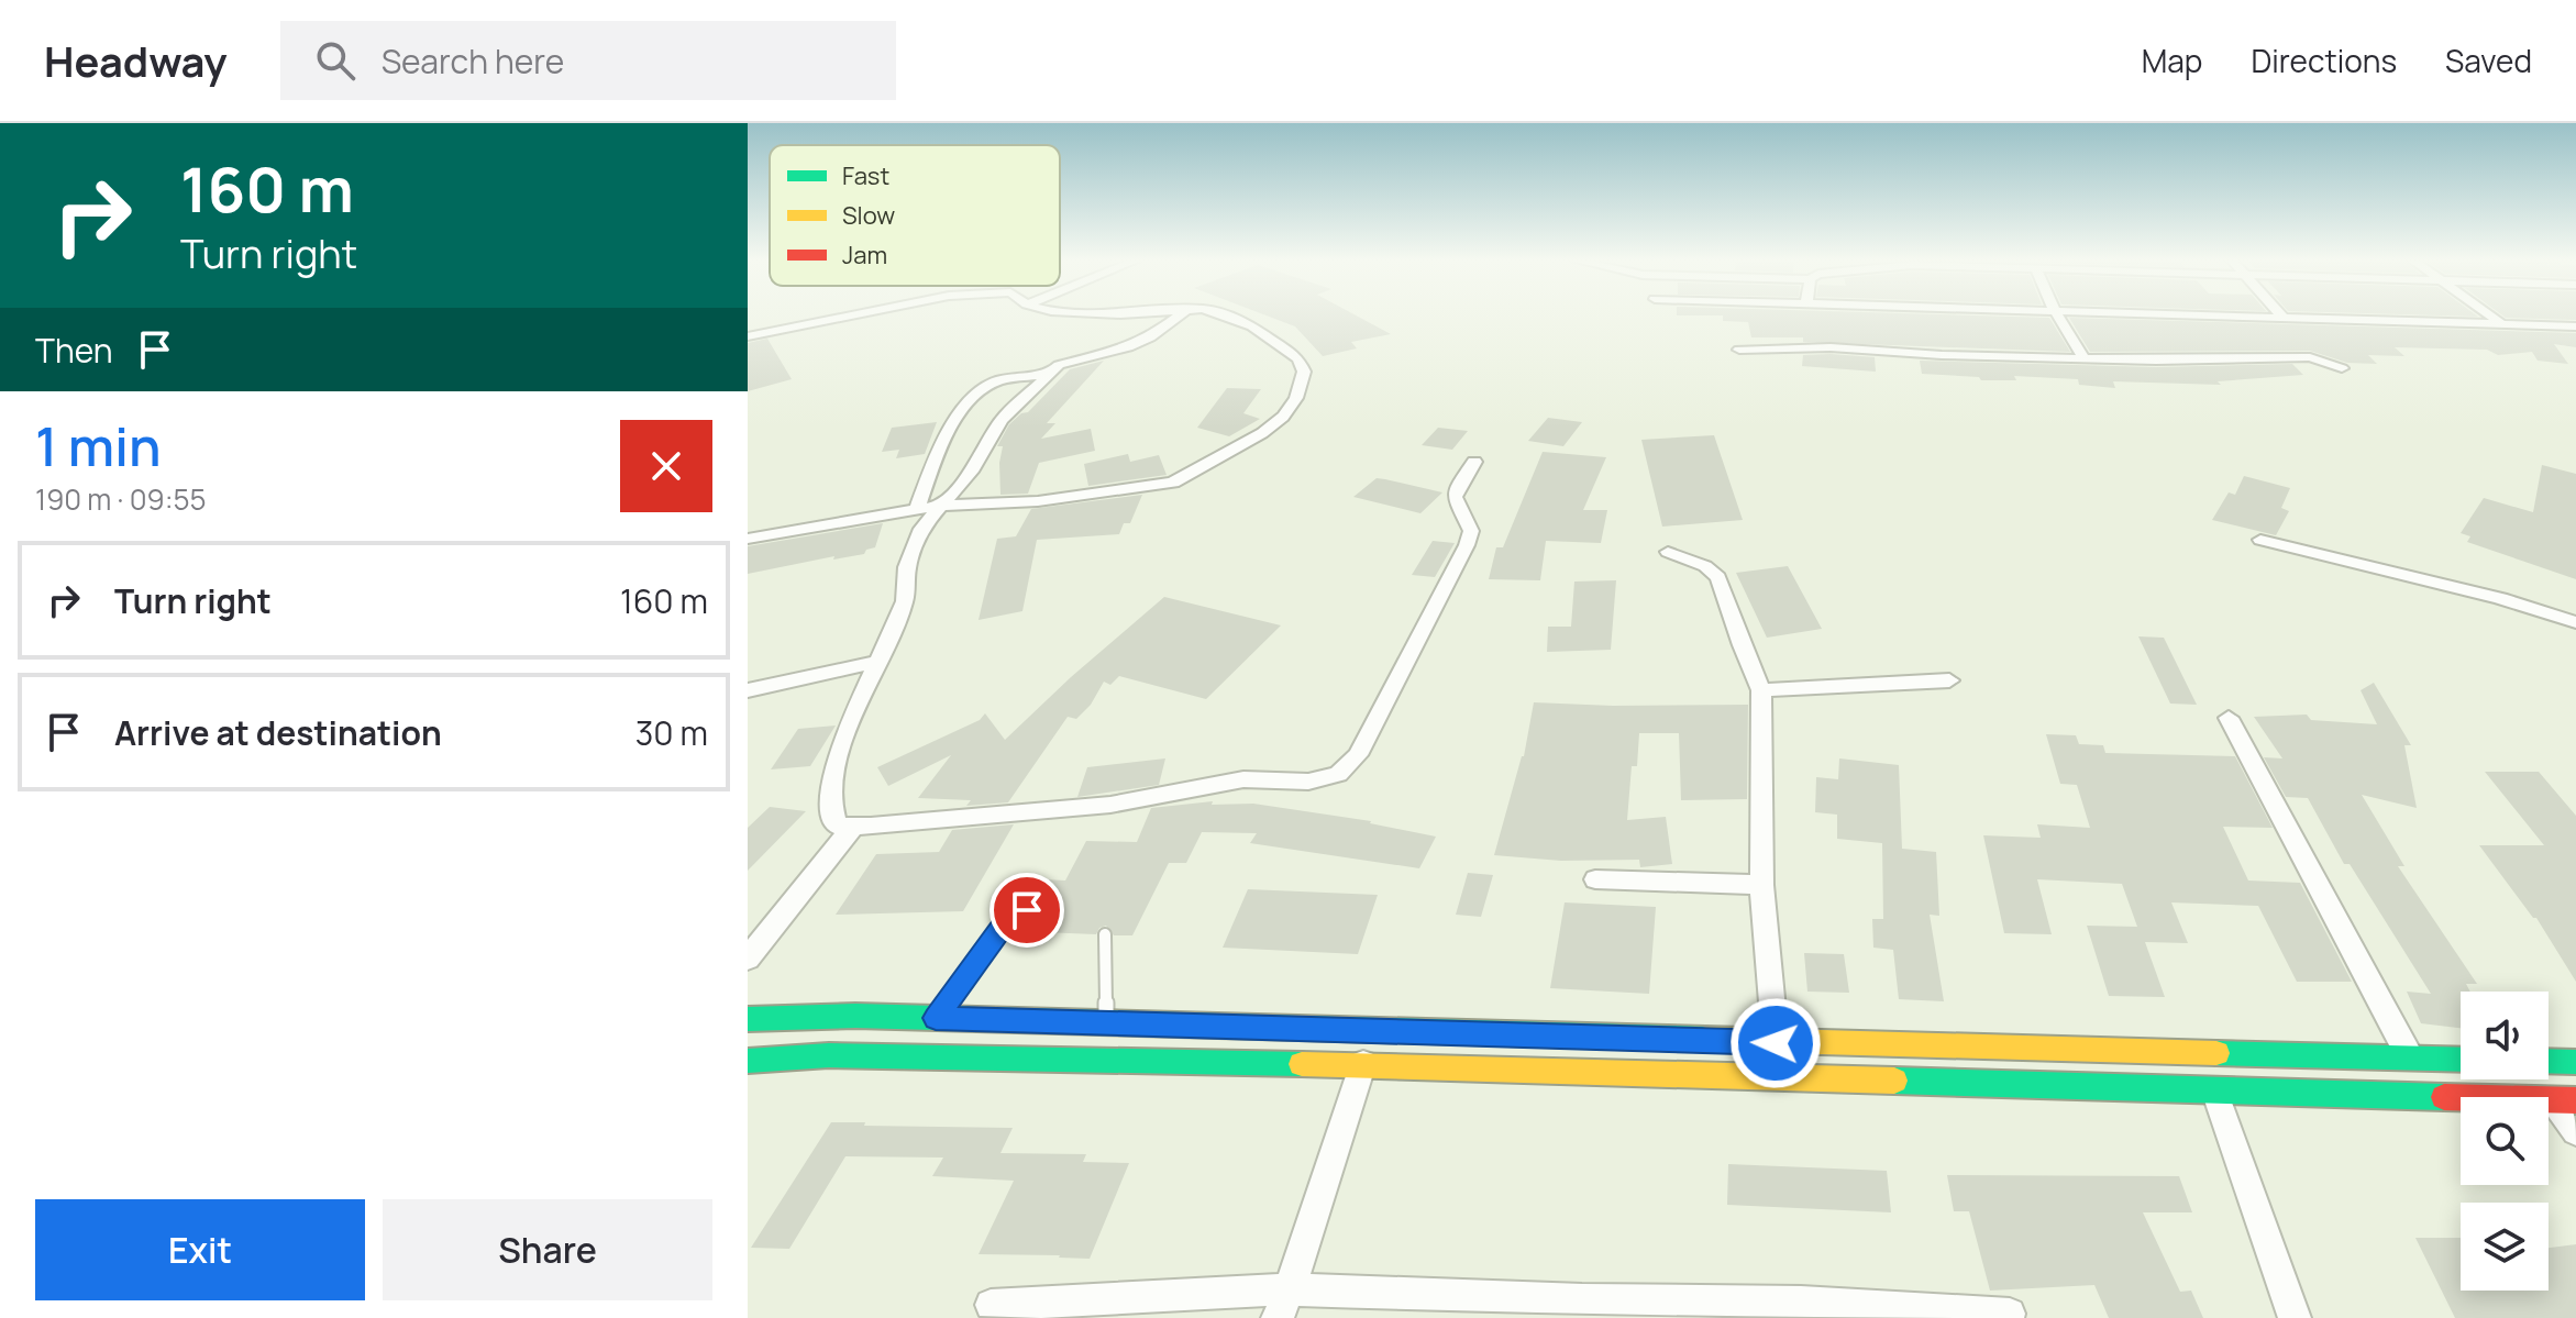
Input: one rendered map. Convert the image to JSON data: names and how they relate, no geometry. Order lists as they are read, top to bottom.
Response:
{
  "legend": ["Fast", "Slow", "Jam"],
  "page": {
    "header": "Headway",
    "search": "Search here",
    "nav": ["Map", "Directions", "Saved"],
    "turn": ["160 m", "Turn right"],
    "then": "Then",
    "heading": ["1 min", "190 m · 09:55"],
    "list": [
      {
        "name": "Turn right",
        "value": "160 m"
      },
      {
        "name": "Arrive at destination",
        "value": "30 m"
      }
    ],
    "buttons": ["Exit", "Share"]
  }
}
